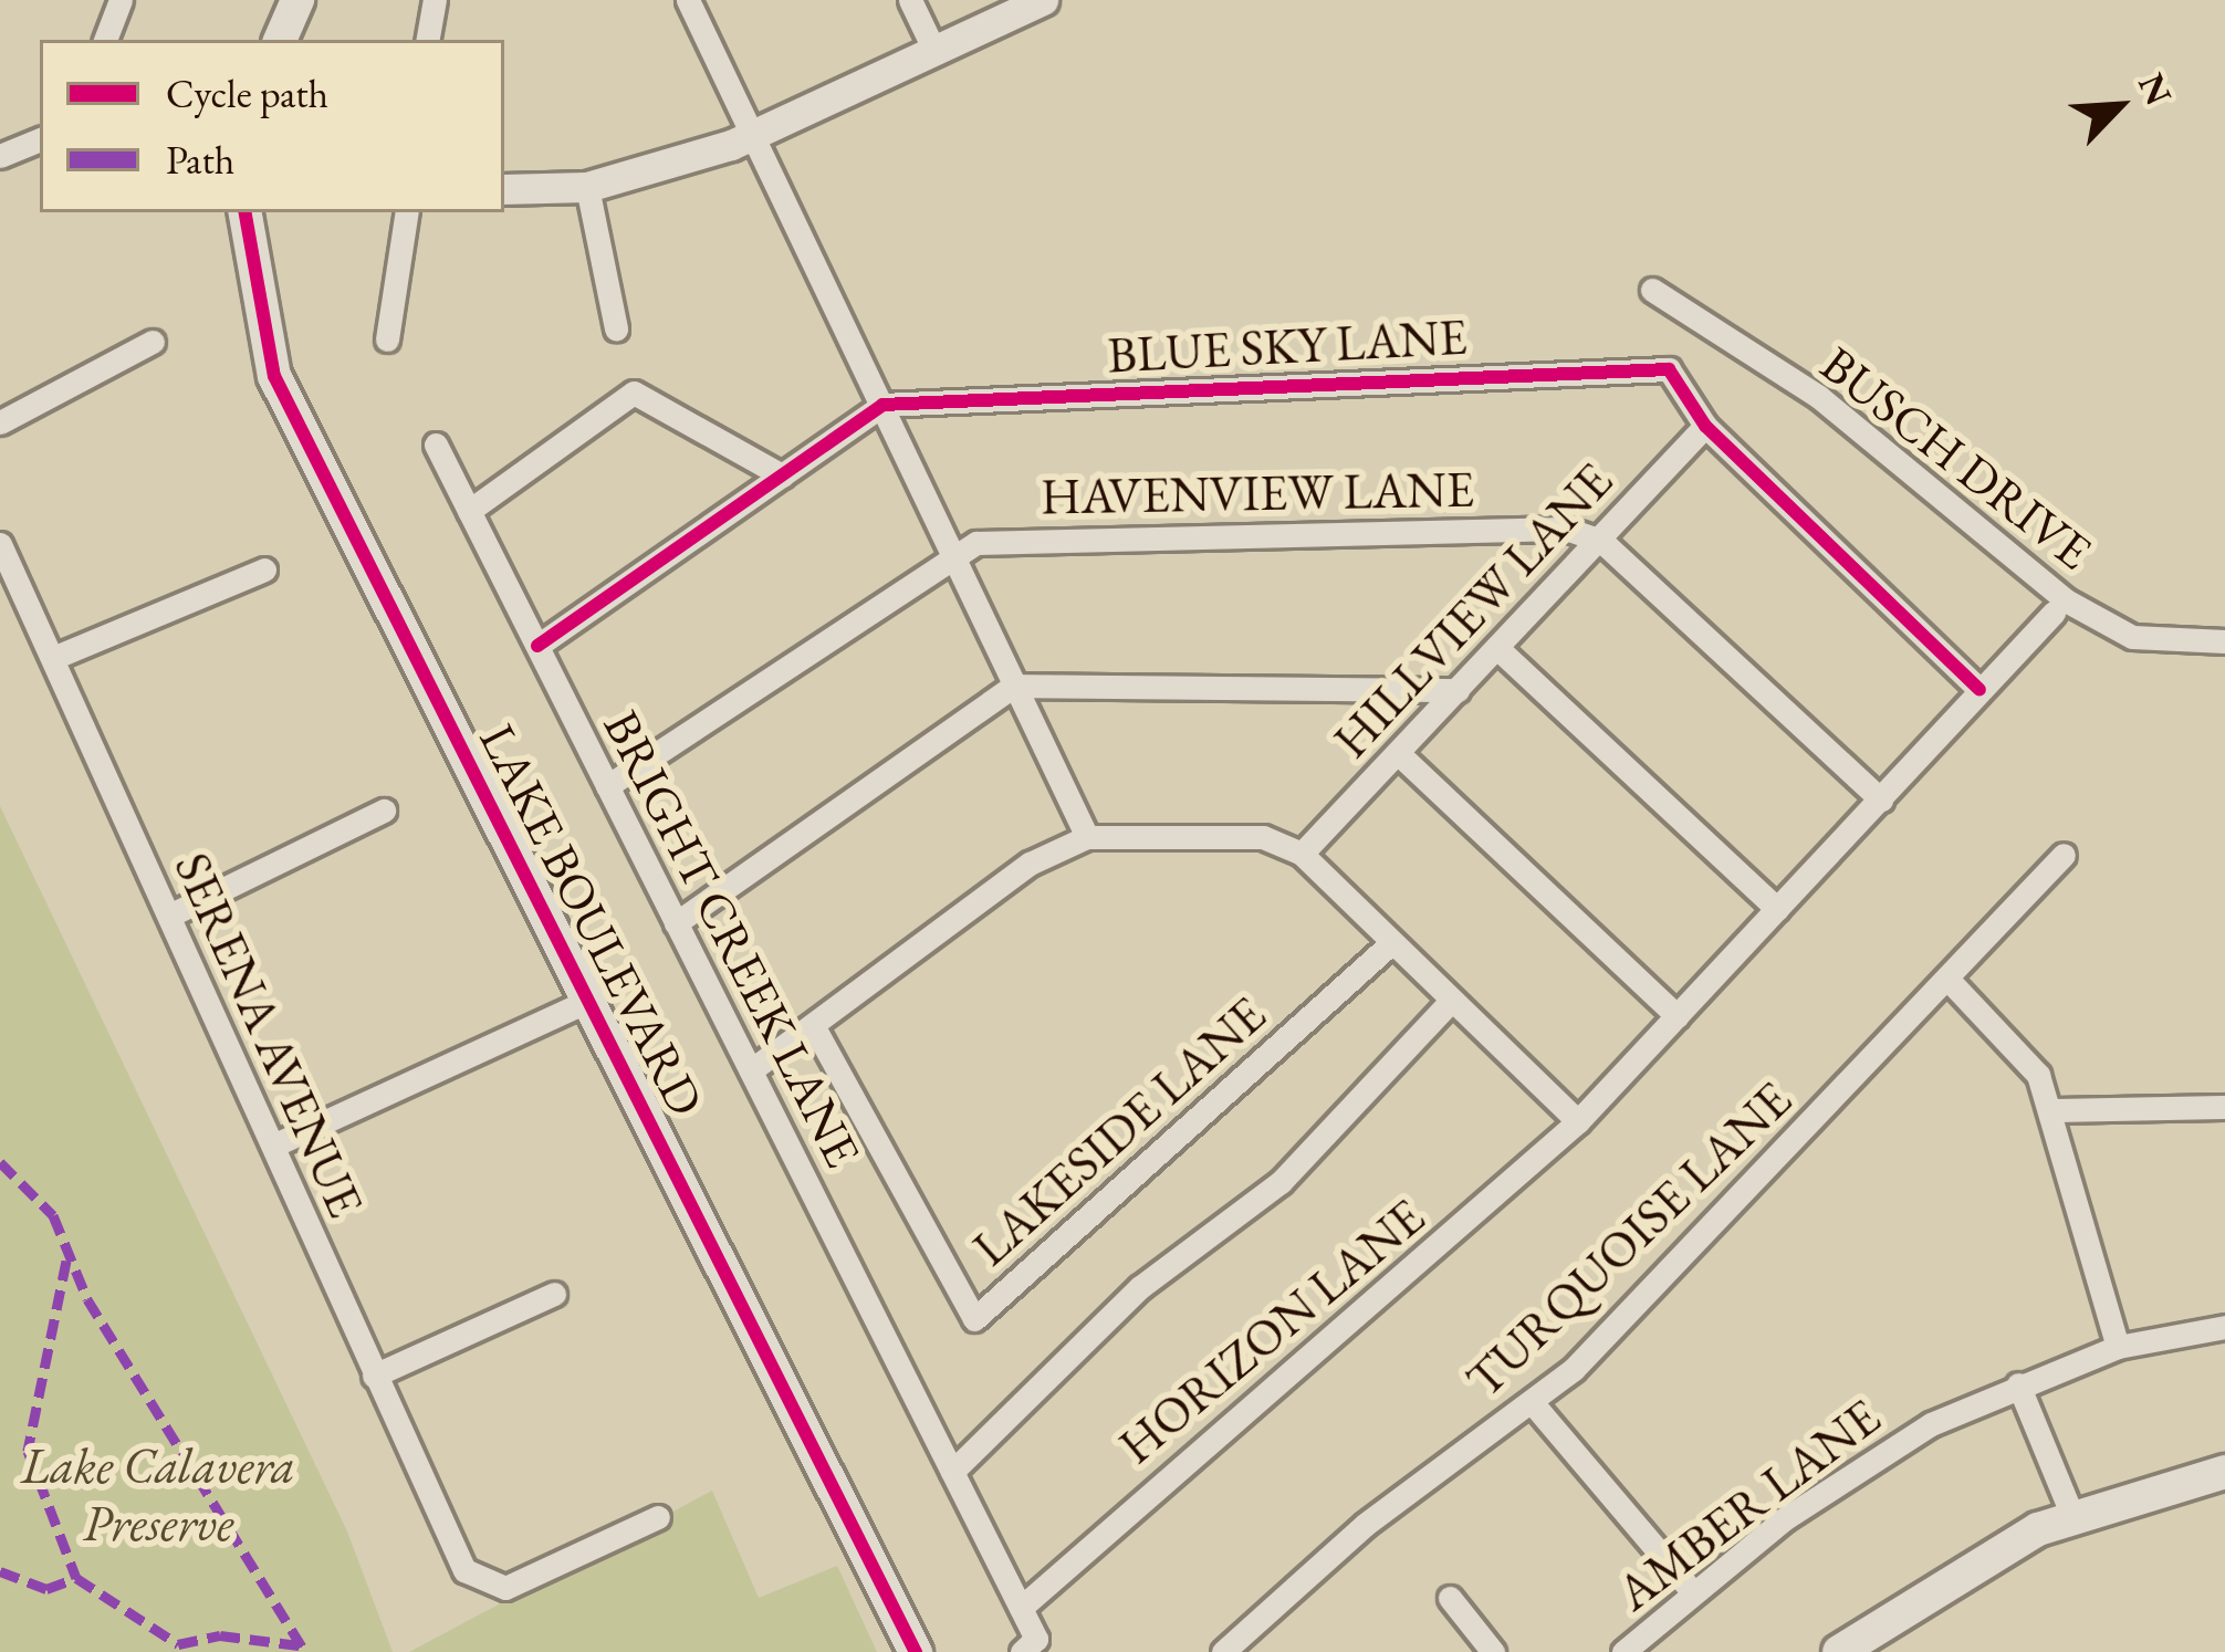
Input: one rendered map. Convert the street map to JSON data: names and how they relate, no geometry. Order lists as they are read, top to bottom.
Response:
{
  "streets": {
    "main road": ["LAKE BOULEVARD"],
    "street": [
      "BLUE SKY LANE",
      "BUSCH DRIVE",
      "HAVENVIEW LANE",
      "HILLVIEW LANE",
      "BRIGHT CREEK LANE",
      "SERENA AVENUE",
      "LAKESIDE LANE",
      "TURQUOISE LANE",
      "HORIZON LANE",
      "AMBER LANE"
    ]
  },
  "crossings": [
    ["BLUE SKY LANE", "HILLVIEW LANE"],
    ["BLUE SKY LANE", "HORIZON LANE"],
    ["HAVENVIEW LANE", "HILLVIEW LANE"],
    ["BRIGHT CREEK LANE", "HORIZON LANE"]
  ],
  "parks": ["Lake Calavera Preserve"],
  "legend": ["Cycle path", "Path"],
  "north": "top right"
}
